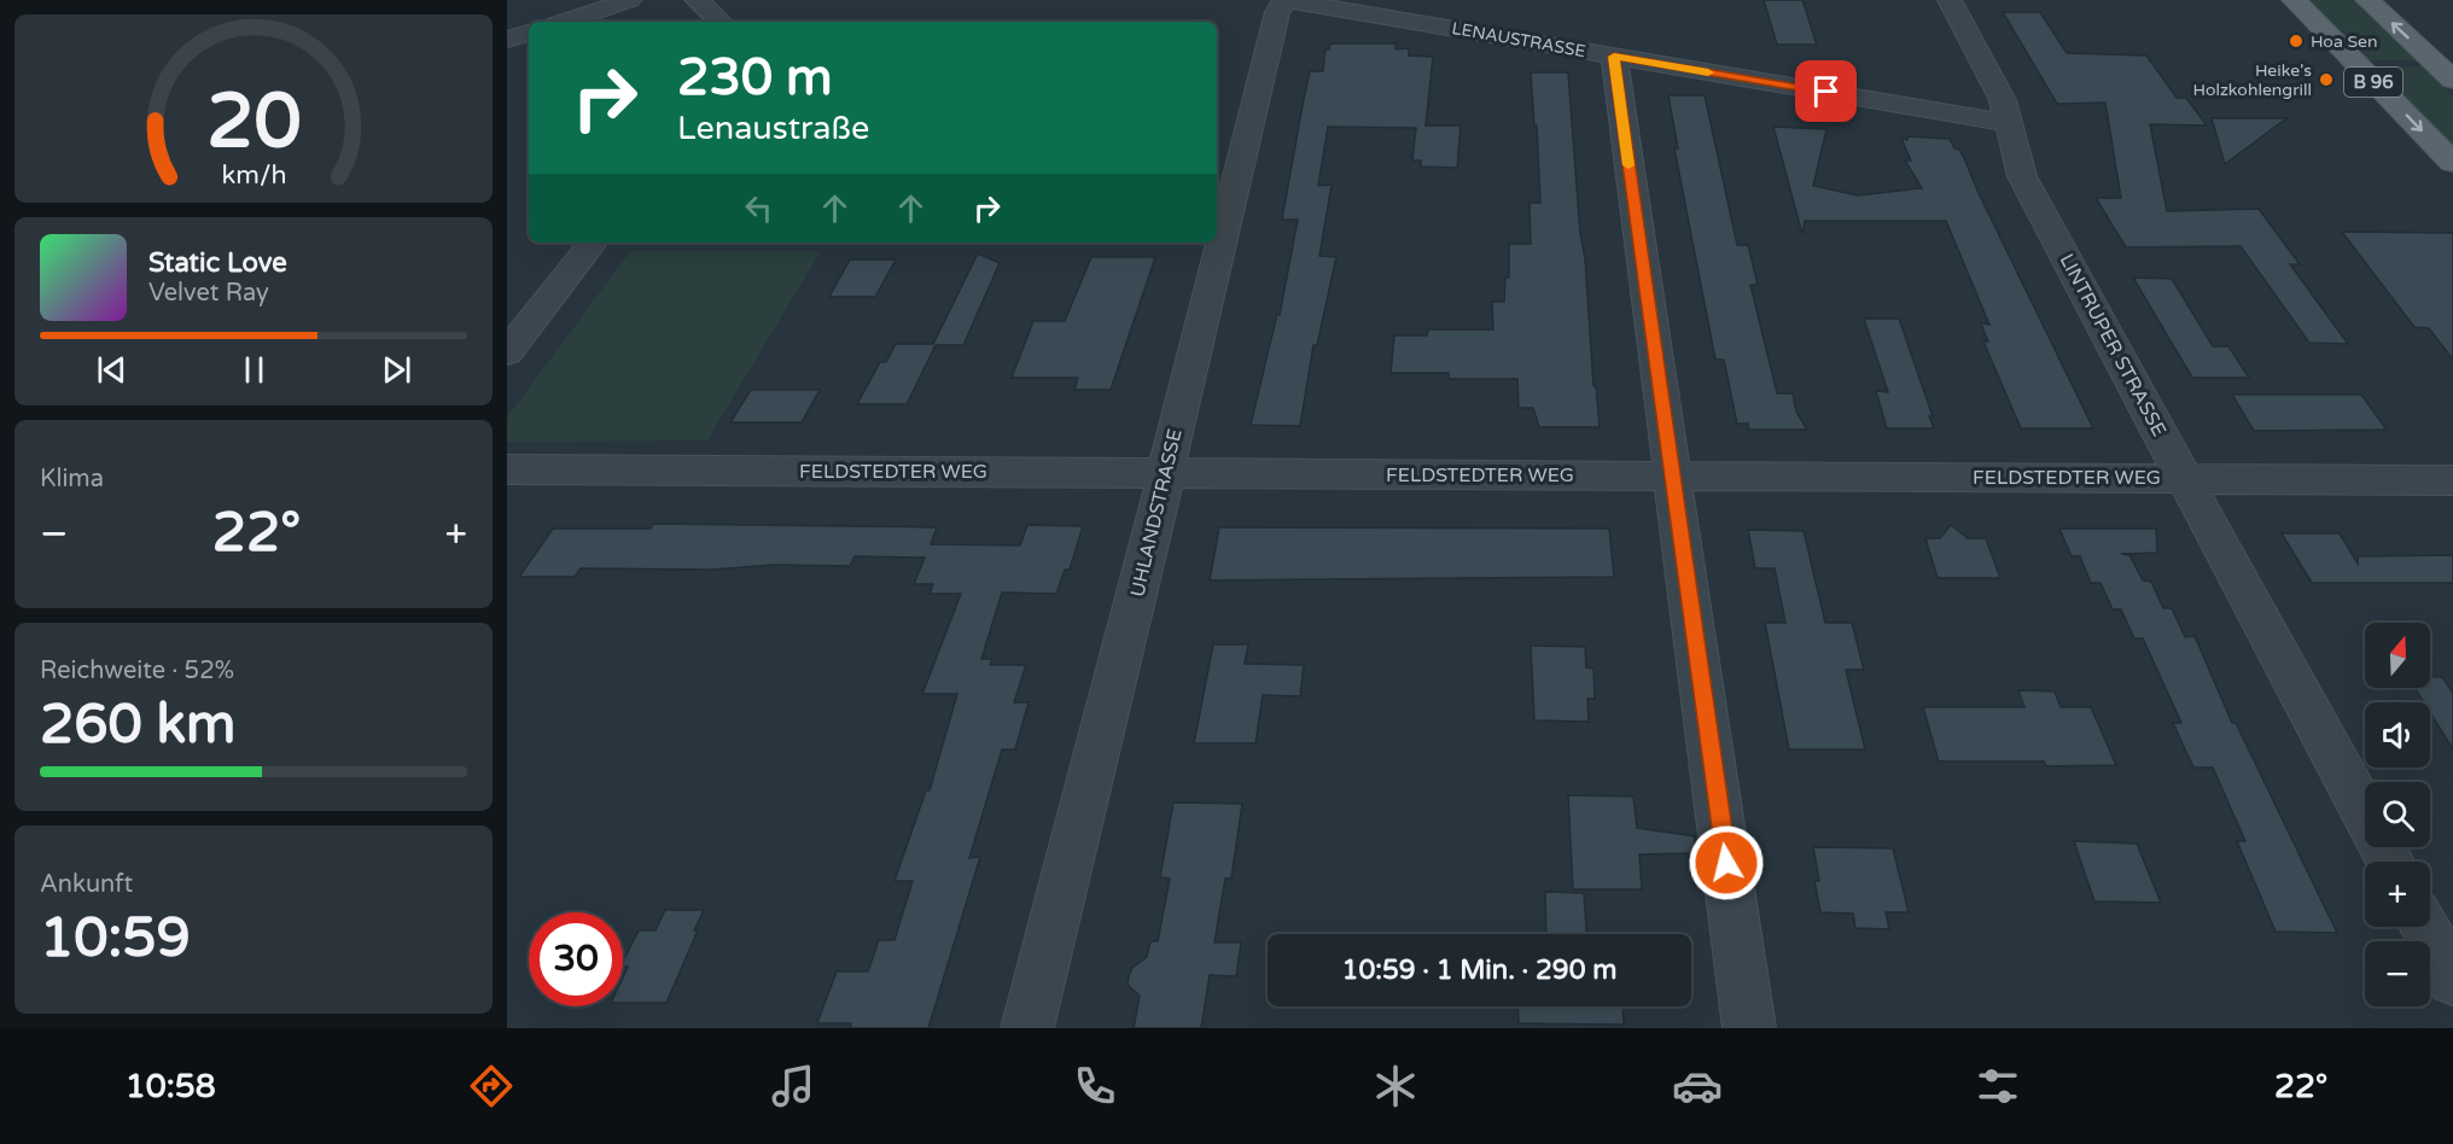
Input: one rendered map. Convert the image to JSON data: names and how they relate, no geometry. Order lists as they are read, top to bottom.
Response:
{
  "streets": {
    "main road": ["B 96"],
    "street": [
      "LENAUSTRASSE",
      "LINTRUPER STRASSE",
      "FELDSTEDTER WEG",
      "UHLANDSTRASSE"
    ]
  },
  "crossings": [
    ["LENAUSTRASSE", "LINTRUPER STRASSE"],
    ["LENAUSTRASSE", "UHLANDSTRASSE"],
    ["LINTRUPER STRASSE", "FELDSTEDTER WEG"],
    ["FELDSTEDTER WEG", "UHLANDSTRASSE"]
  ],
  "places": ["Hoa Sen", "Heike's Holzkohlengrill"],
  "north": "top",
  "page": {
    "turn": ["230 m", "Lenaustraße"],
    "song": ["Static Love", "Velvet Ray"],
    "tile": [
      "Klima",
      ["Reichweite · 52%", "260 km"],
      ["Ankunft", "10:59"]
    ],
    "heat": ["−", "22°", "+"],
    "map_buttons": ["+", "−"],
    "limit": "30",
    "trip": "10:59 · 1 Min. · 290 m",
    "tabs": ["10:58", "22°"],
    "gauge": ["20", "km/h"]
  }
}
